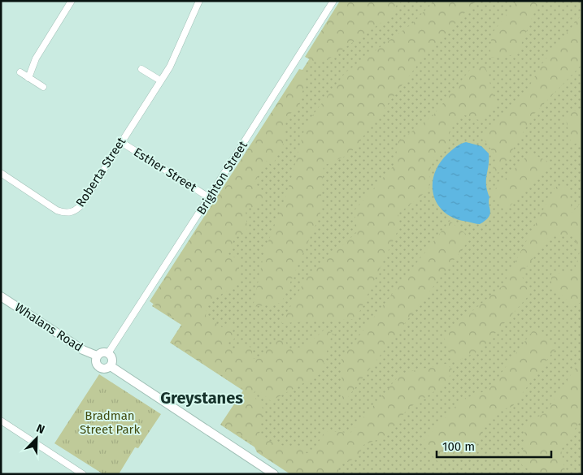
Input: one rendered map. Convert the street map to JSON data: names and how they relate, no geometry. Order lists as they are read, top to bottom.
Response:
{
  "streets": {
    "street": [
      "Esther Street",
      "Roberta Street",
      "Brighton Street",
      "Whalans Road"
    ]
  },
  "crossings": [
    ["Esther Street", "Roberta Street"],
    ["Esther Street", "Brighton Street"],
    ["Brighton Street", "Whalans Road"]
  ],
  "districts": ["Greystanes"],
  "parks": ["Bradman Street Park"],
  "scale_bar": "100 m",
  "north": "top right"
}
